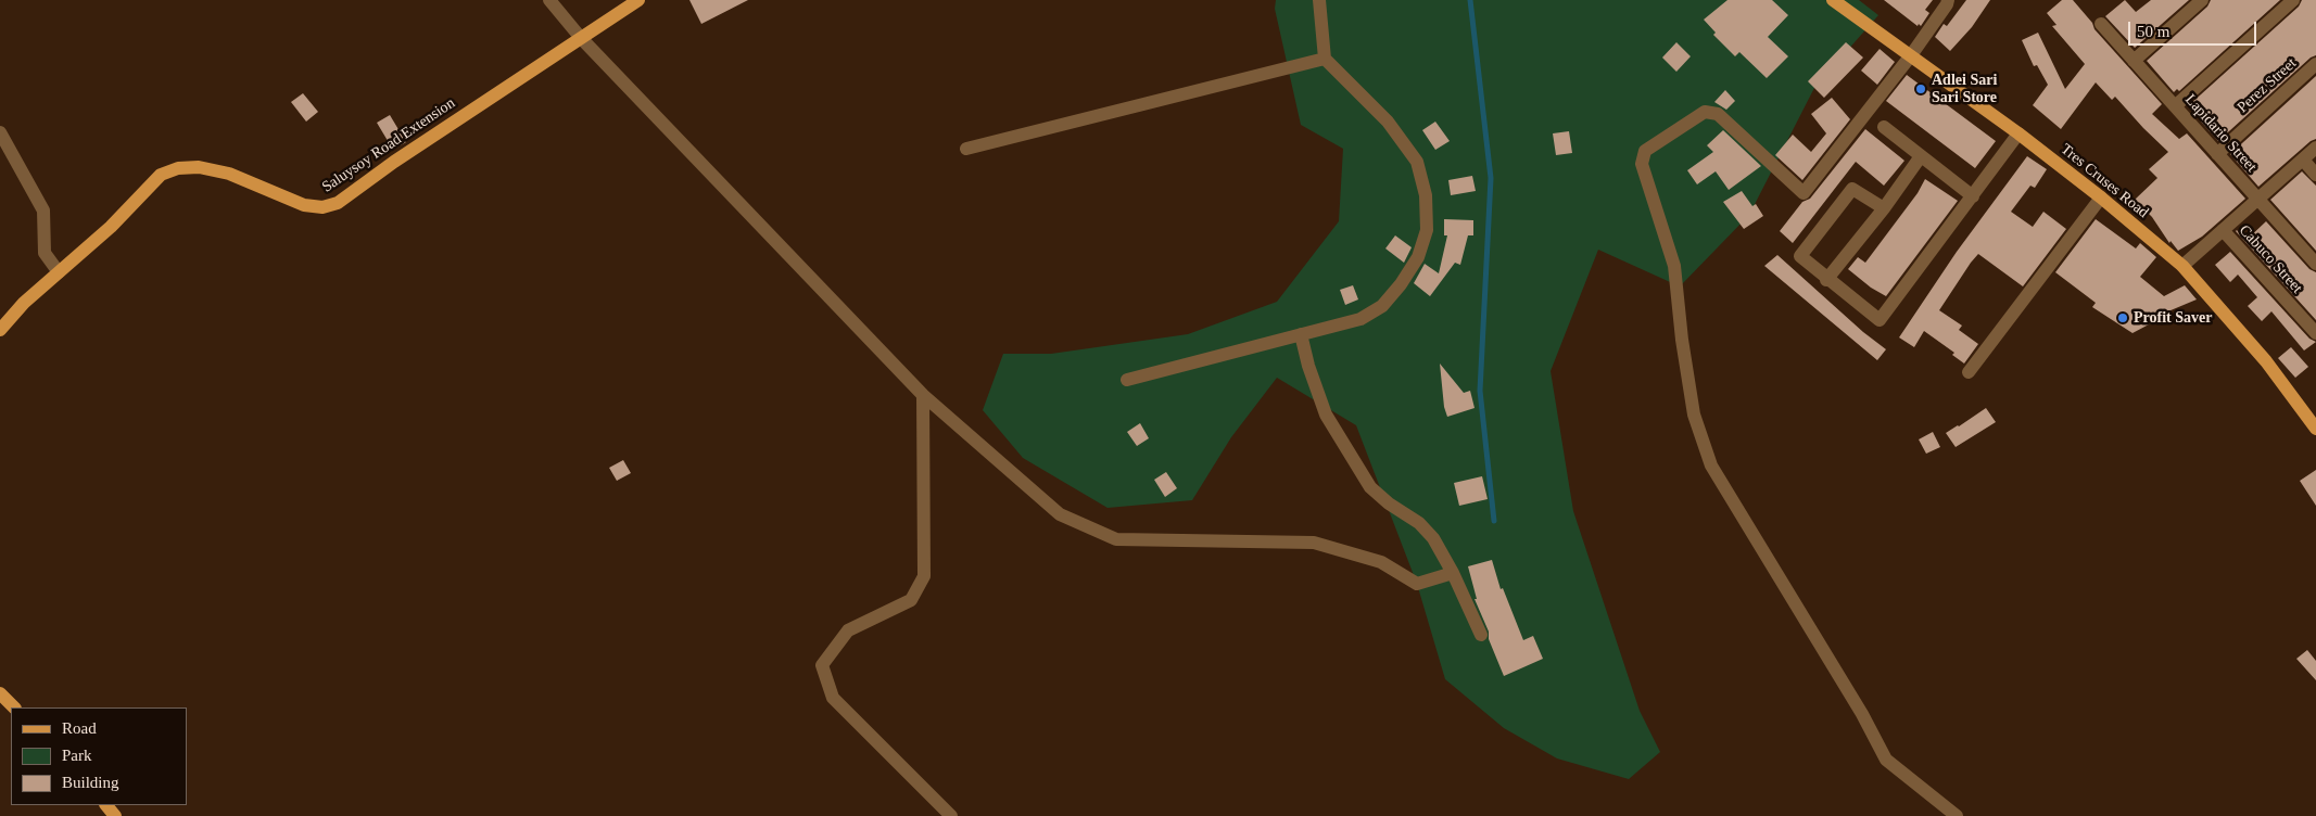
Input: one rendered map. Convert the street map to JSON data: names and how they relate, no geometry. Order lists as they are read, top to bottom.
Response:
{
  "streets": {
    "main road": ["Saluysoy Road Extension", "Tres Cruses Road"],
    "street": ["Perez Street", "Lapidario Street", "Cabuco Street"]
  },
  "crossings": [
    ["Perez Street", "Lapidario Street"]
  ],
  "places": ["Adlei Sari Sari Store", "Profit Saver"],
  "legend": ["Road", "Park", "Building"],
  "scale_bar": "50 m"
}
